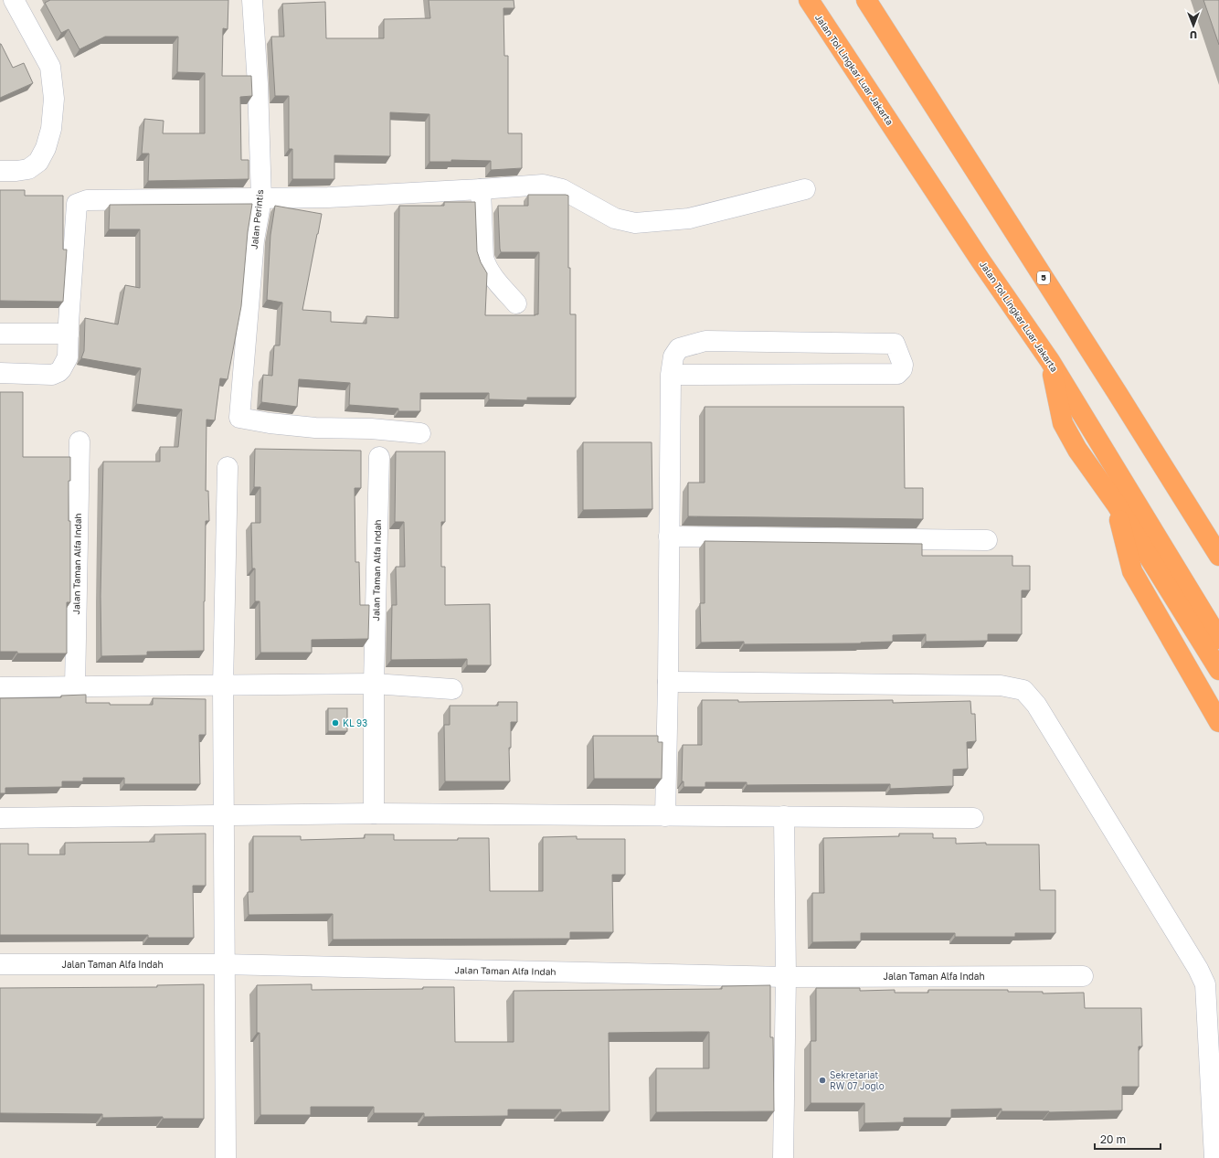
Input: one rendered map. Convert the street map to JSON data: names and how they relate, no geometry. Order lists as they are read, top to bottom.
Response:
{
  "streets": {
    "highway": ["Jalan Tol Lingkar Luar Jakarta", "5"],
    "street": ["Jalan Perintis", "Jalan Taman Alfa Indah"]
  },
  "places": ["KL 93", "Sekretariat RW 07 Joglo"],
  "scale_bar": "20 m",
  "north": "bottom"
}
